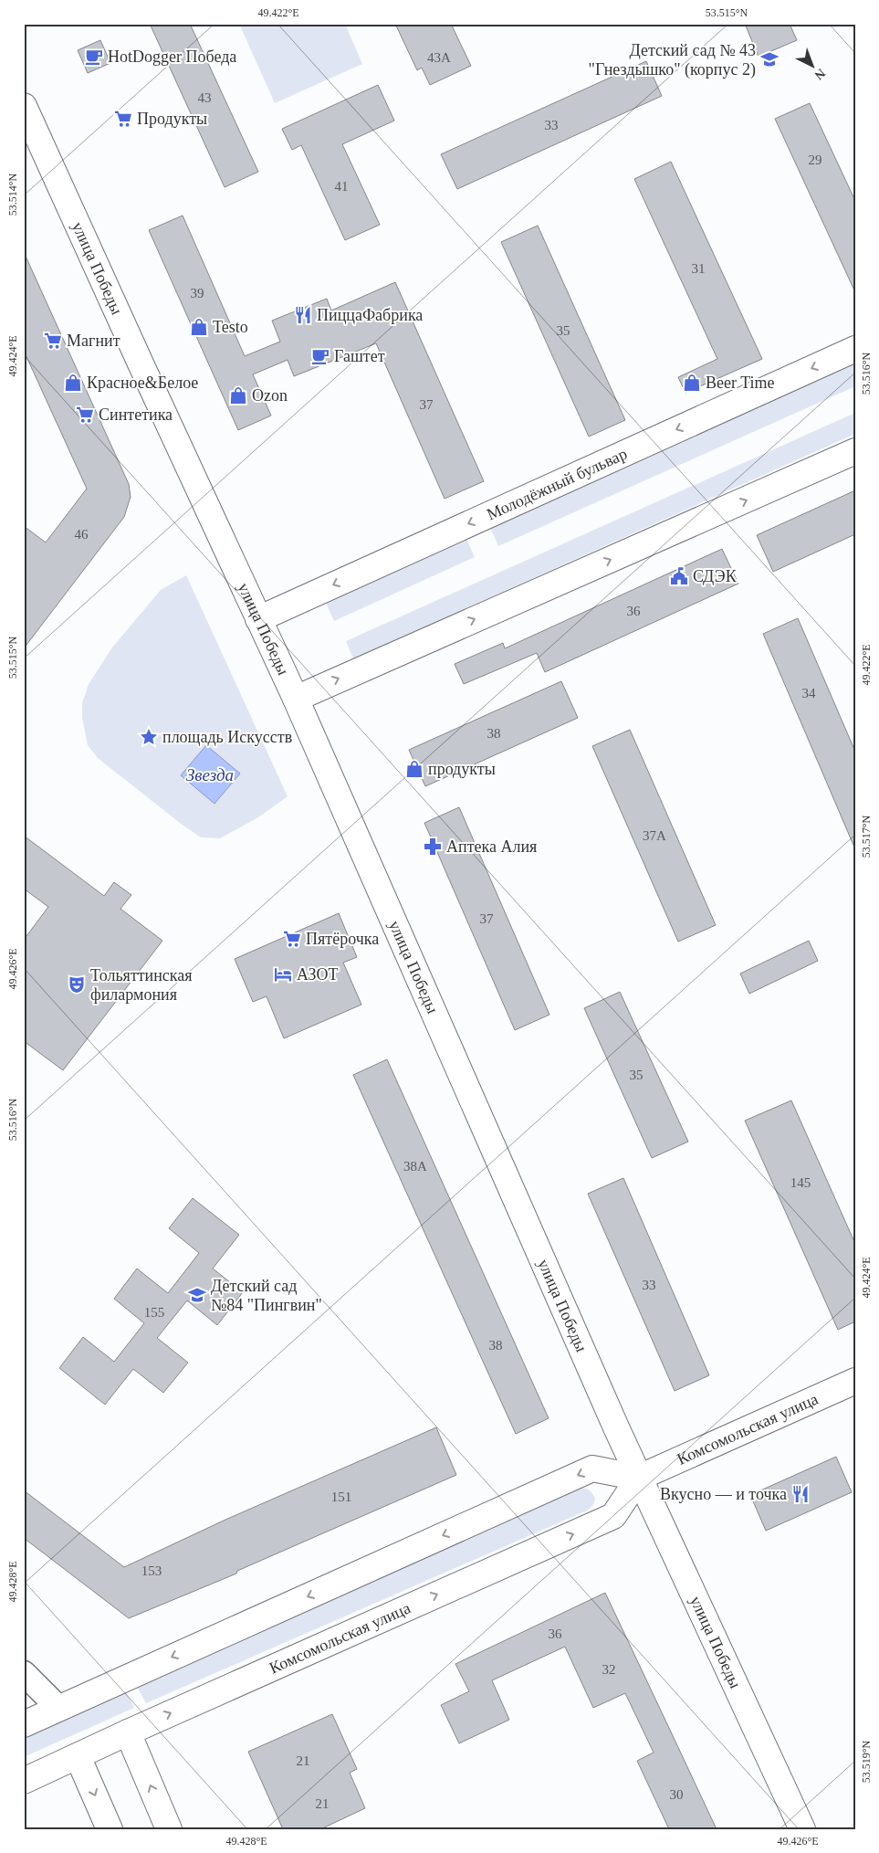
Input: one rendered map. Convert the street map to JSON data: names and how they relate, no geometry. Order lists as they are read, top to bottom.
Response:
{
  "streets": {
    "main road": ["улица Победы", "Молодёжный бульвар", "Комсомольская улица"]
  },
  "crossings": [
    ["улица Победы", "Молодёжный бульвар"],
    ["улица Победы", "Комсомольская улица"]
  ],
  "water": ["Звезда"],
  "places": {
    "cafe": ["HotDogger Победа", "Гаштет"],
    "school or university": ["Детский сад № 43 \"Гнездышко\" (корпус 2)", "Детский сад №84 \"Пингвин\""],
    "supermarket": [
      "Продукты",
      "Магнит",
      "Синтетика",
      "Пятёрочка"
    ],
    "restaurant": ["ПиццаФабрика", "Вкусно — и точка"],
    "shop": [
      "Testo",
      "Красное&Белое",
      "Beer Time",
      "Ozon",
      "продукты"
    ],
    "public building": ["СДЭК"],
    "place": ["площадь Искусств"],
    "pharmacy": ["Аптека Алия"],
    "hotel": ["АЗОТ"],
    "theatre": ["Тольяттинская филармония"]
  },
  "house_numbers": [
    "43А",
    "43",
    "33",
    "29",
    "41",
    "31",
    "39",
    "35",
    "37",
    "46",
    "36",
    "34",
    "38",
    "37А",
    "37",
    "35",
    "38А",
    "145",
    "33",
    "155",
    "38",
    "151",
    "153",
    "36",
    "32",
    "21",
    "30",
    "21"
  ],
  "north": "bottom right",
  "coordinates": [
    "49.422°E",
    "53.515°N",
    "53.514°N",
    "49.424°E",
    "53.516°N",
    "53.517°N",
    "49.426°E",
    "49.428°E",
    "53.519°N"
  ]
}
